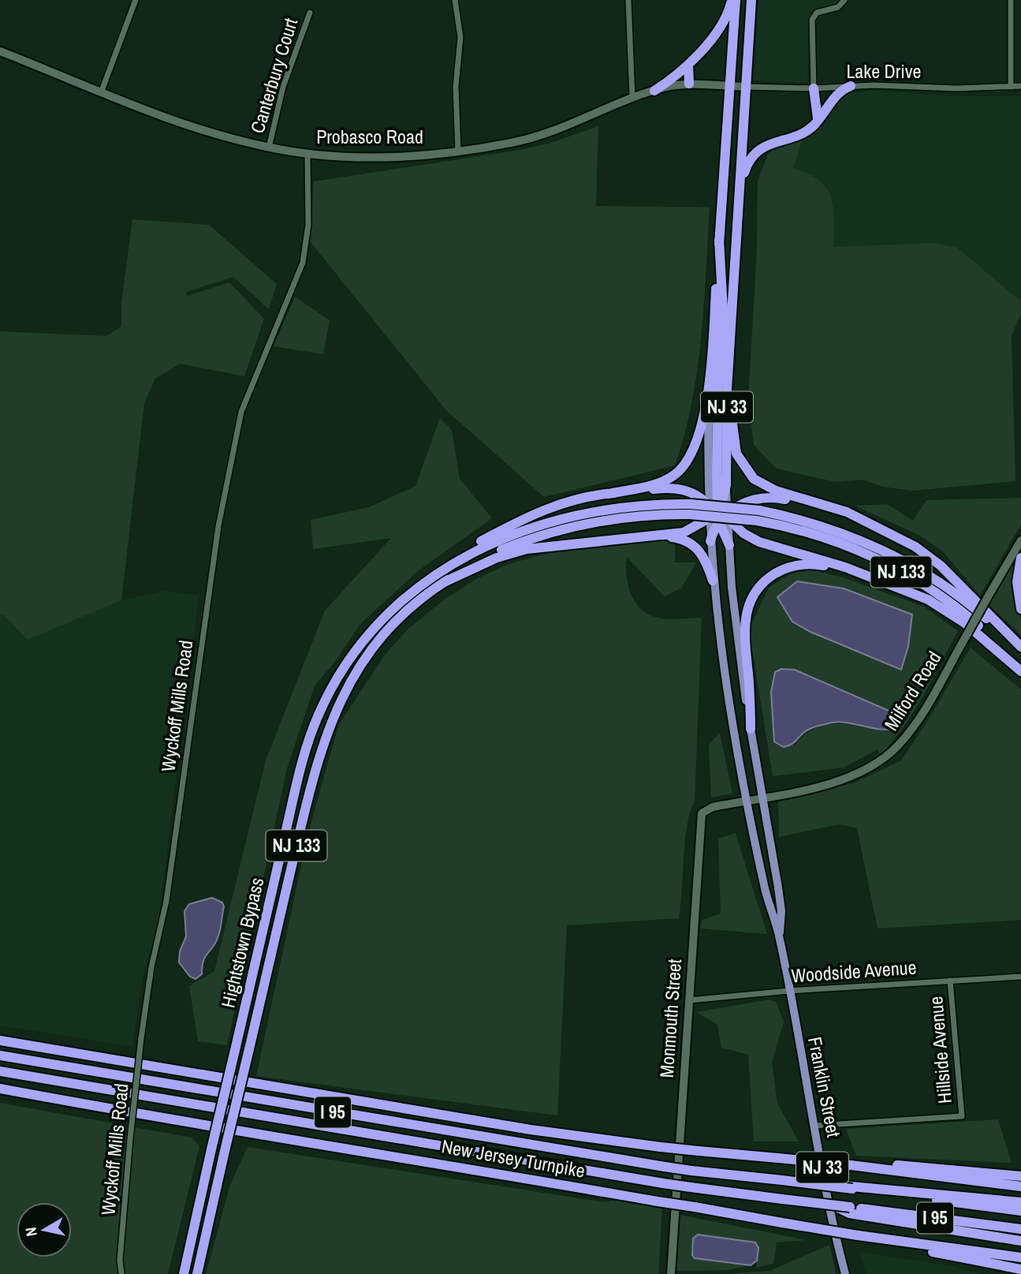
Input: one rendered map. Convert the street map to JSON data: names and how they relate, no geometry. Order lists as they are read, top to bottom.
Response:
{
  "streets": {
    "highway": [
      "NJ 33",
      "NJ 133",
      "Hightstown Bypass",
      "I 95",
      "New Jersey Turnpike"
    ],
    "main road": ["Franklin Street"],
    "street": [
      "Lake Drive",
      "Canterbury Court",
      "Probasco Road",
      "Milford Road",
      "Wyckoff Mills Road",
      "Woodside Avenue",
      "Monmouth Street",
      "Hillside Avenue"
    ]
  },
  "crossings": [
    ["Lake Drive", "Probasco Road"],
    ["Lake Drive", "NJ 33"],
    ["Canterbury Court", "Probasco Road"],
    ["Probasco Road", "NJ 33"],
    ["Probasco Road", "Wyckoff Mills Road"],
    ["NJ 33", "Milford Road"],
    ["NJ 33", "Monmouth Street"],
    ["NJ 33", "Franklin Street"],
    ["Milford Road", "Monmouth Street"],
    ["Woodside Avenue", "Monmouth Street"],
    ["Woodside Avenue", "Hillside Avenue"],
    ["Woodside Avenue", "Franklin Street"],
    ["Hillside Avenue", "Franklin Street"]
  ],
  "north": "left"
}
